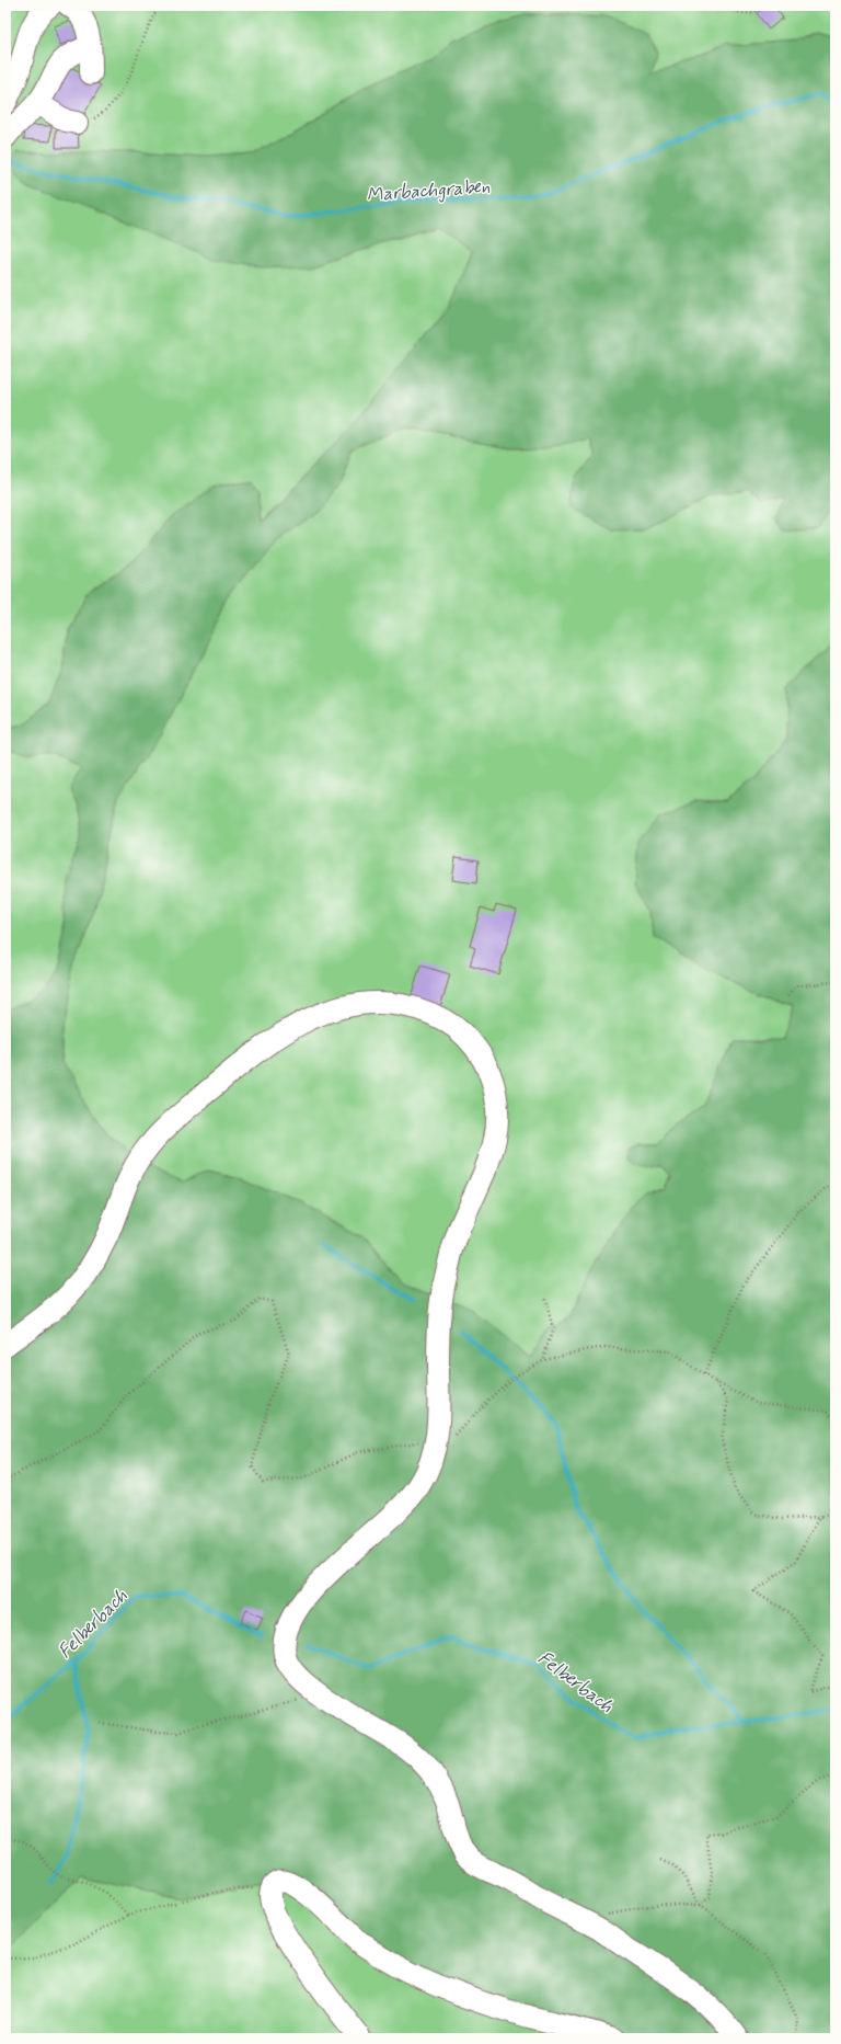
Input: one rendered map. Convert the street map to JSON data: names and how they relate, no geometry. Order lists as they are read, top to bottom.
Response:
{
  "water": ["Marbachgraben", "Felberbach"]
}
